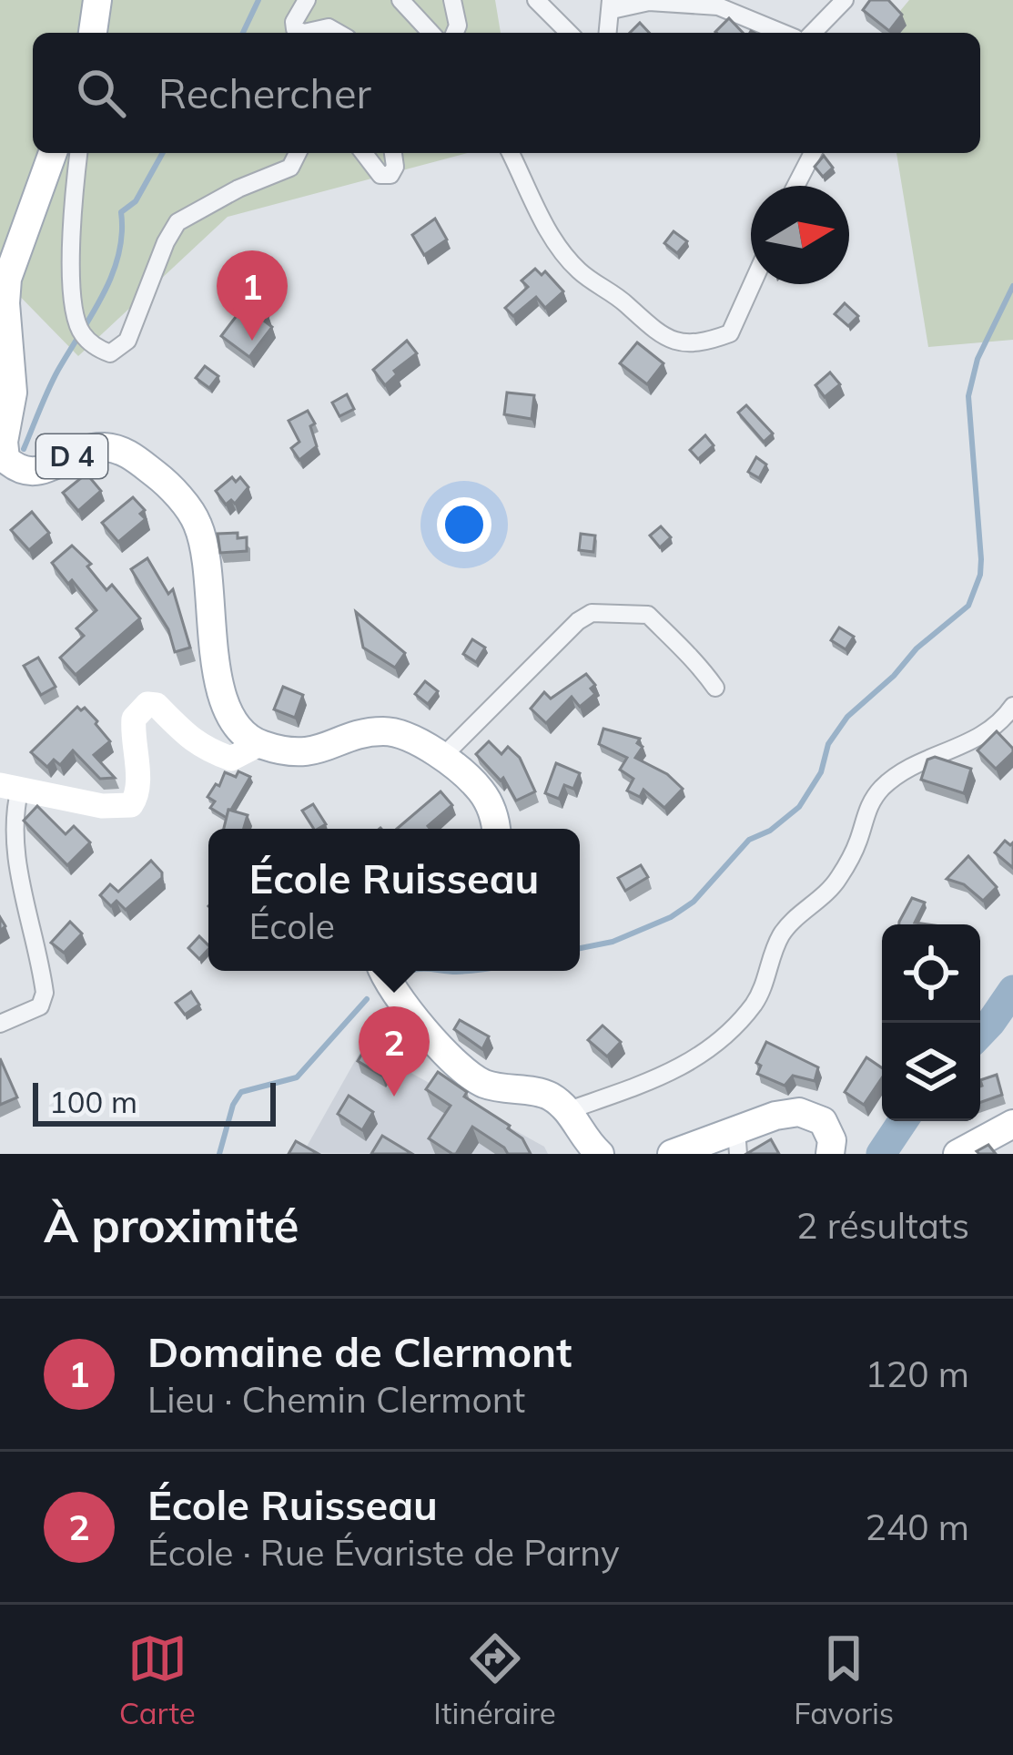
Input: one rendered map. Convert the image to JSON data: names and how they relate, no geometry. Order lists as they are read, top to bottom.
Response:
{
  "streets": {
    "main road": ["D 4"]
  },
  "scale_bar": "100 m",
  "north": "right",
  "page": {
    "search": "Rechercher",
    "pins": ["1", "2"],
    "popup": ["École Ruisseau", "École"],
    "scale": "100 m",
    "heading": ["À proximité", "2 résultats"],
    "list": [
      {
        "mark": "1",
        "name": "Domaine de Clermont",
        "note": "Lieu · Chemin Clermont",
        "value": "120 m"
      },
      {
        "mark": "2",
        "name": "École Ruisseau",
        "note": "École · Rue Évariste de Parny",
        "value": "240 m"
      }
    ],
    "nav": ["Carte", "Itinéraire", "Favoris"]
  }
}
